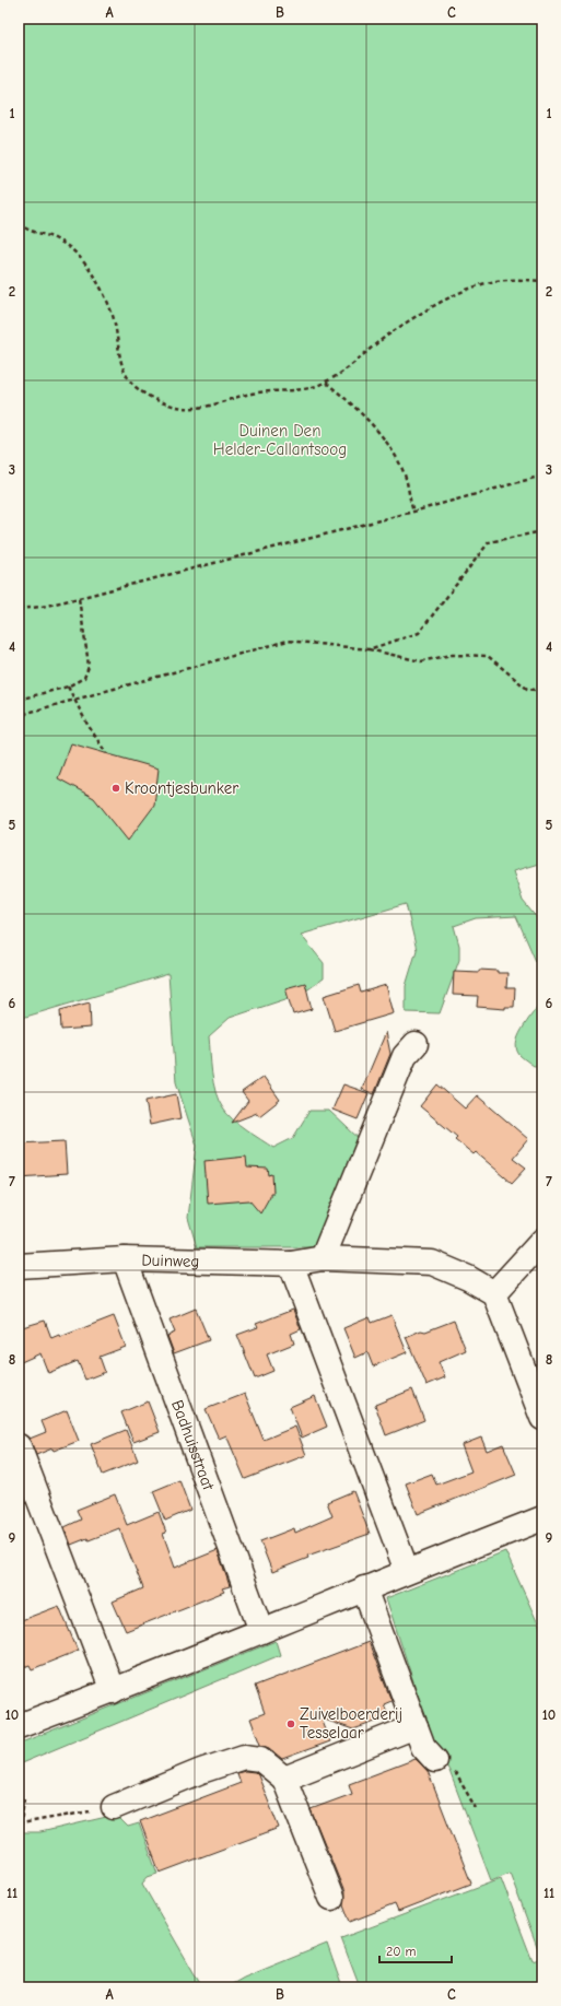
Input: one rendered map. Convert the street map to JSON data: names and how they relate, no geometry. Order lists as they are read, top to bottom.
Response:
{
  "streets": {
    "street": ["Duinweg", "Badhuisstraat"]
  },
  "crossings": [
    ["Duinweg", "Badhuisstraat"]
  ],
  "parks": ["Duinen Den Helder-Callantsoog"],
  "places": ["Kroontjesbunker", "Zuivelboerderij Tesselaar"],
  "scale_bar": "20 m",
  "grid": {
    "columns": ["A", "B", "C"],
    "rows": [
      "1",
      "2",
      "3",
      "4",
      "5",
      "6",
      "7",
      "8",
      "9",
      "10",
      "11"
    ]
  }
}
